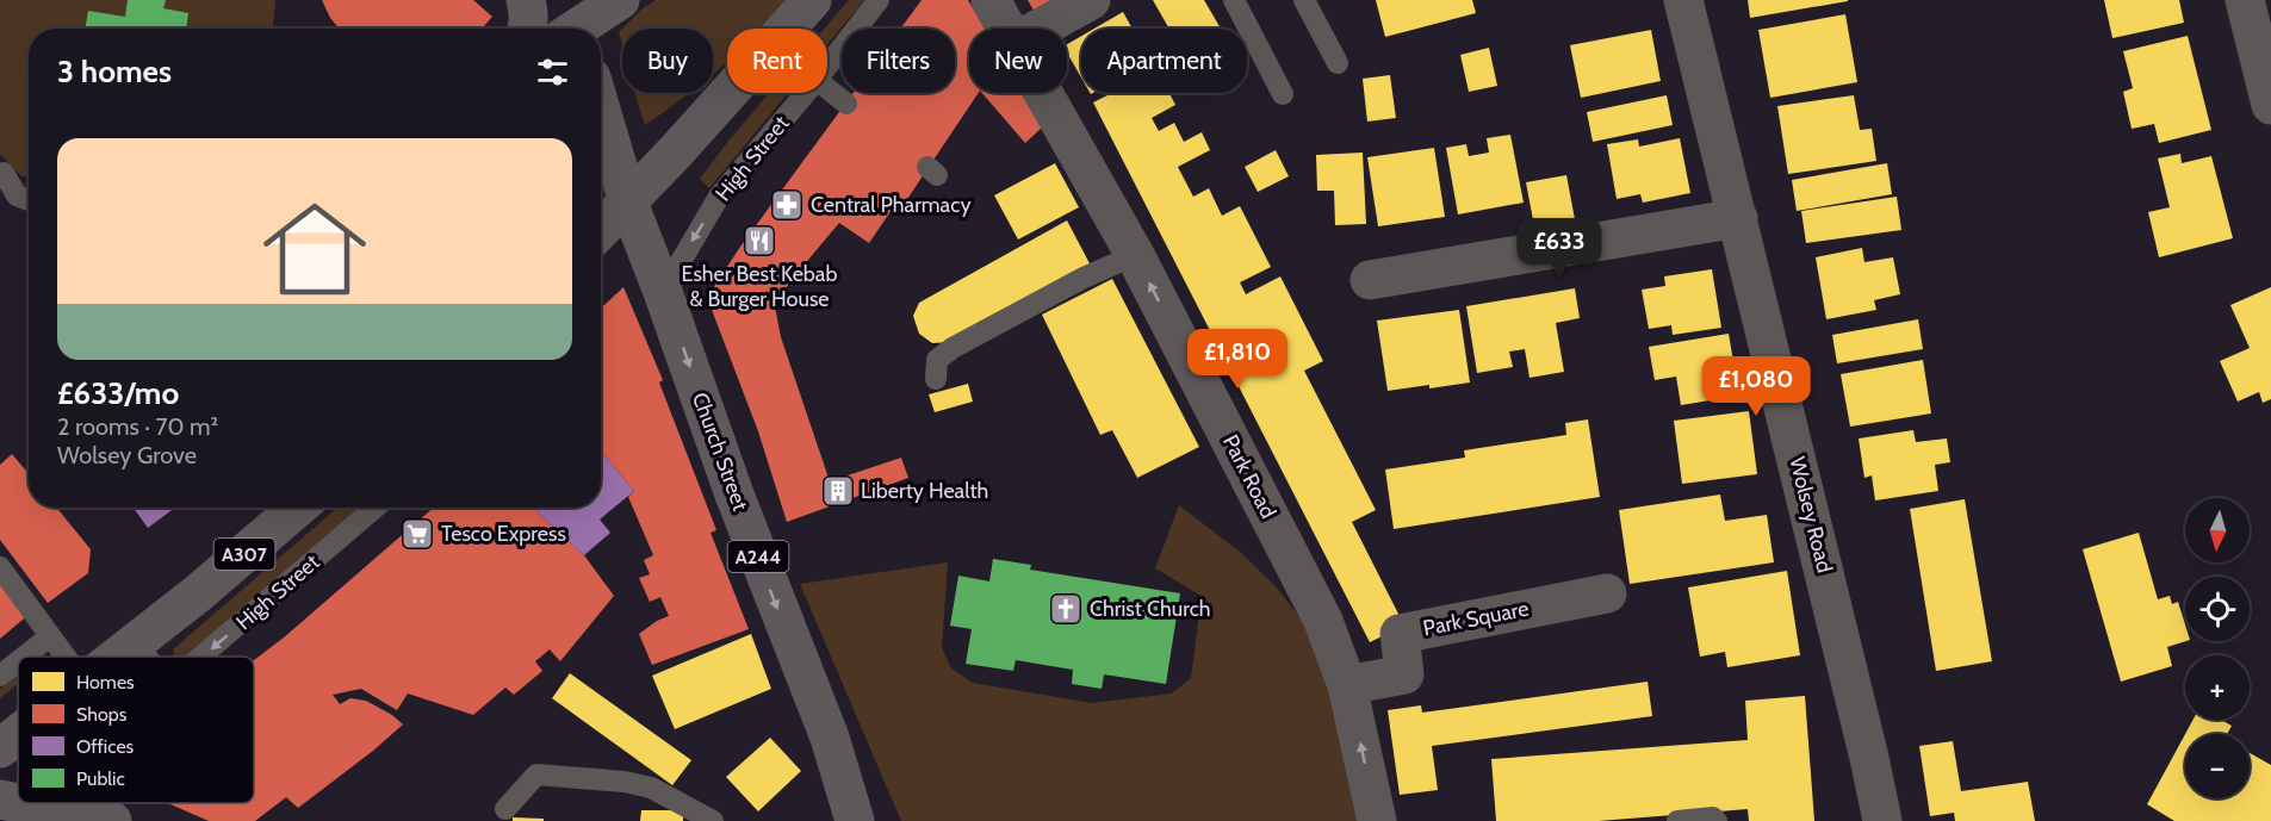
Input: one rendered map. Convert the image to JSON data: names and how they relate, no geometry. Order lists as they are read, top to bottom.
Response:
{
  "streets": {
    "main road": ["Church Street", "A307", "A244"],
    "street": ["Park Road", "Wolsey Road", "Park Square"],
    "lane": ["High Street"]
  },
  "crossings": [
    ["High Street", "Church Street"],
    ["Church Street", "A244"],
    ["Park Road", "Park Square"]
  ],
  "one_way": ["High Street", "Church Street", "Park Road"],
  "places": {
    "pharmacy": ["Central Pharmacy"],
    "restaurant": ["Esher Best Kebab & Burger House"],
    "building": ["Liberty Health"],
    "supermarket": ["Tesco Express"],
    "church": ["Christ Church"]
  },
  "legend": [
    "Homes",
    "Shops",
    "Offices",
    "Public"
  ],
  "north": "bottom",
  "page": {
    "chip": [
      "Buy",
      "Rent",
      "Filters",
      "New",
      "Apartment"
    ],
    "heading": "3 homes",
    "list": [
      {
        "name": "£633/mo",
        "note": "2 rooms · 70 m² · Wolsey Grove"
      }
    ],
    "price": ["£633", "£1,810", "£1,080"],
    "map_buttons": ["+", "−"]
  }
}
